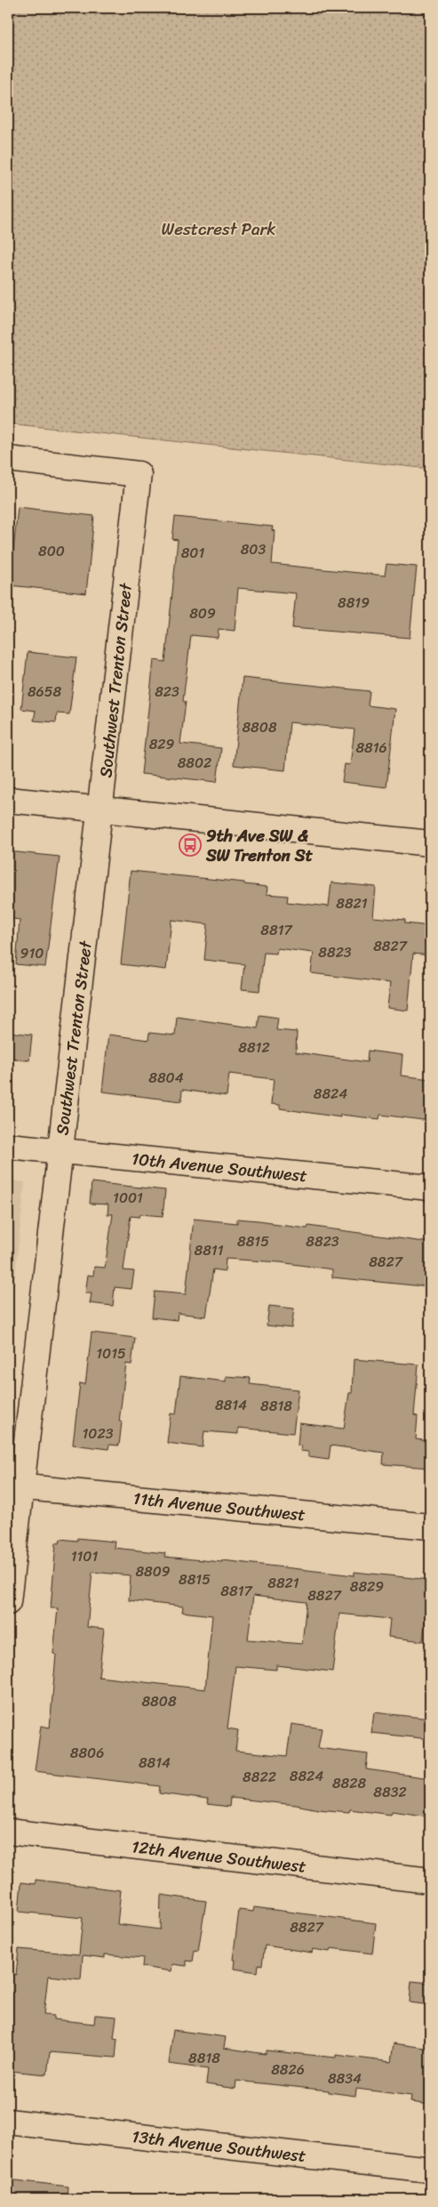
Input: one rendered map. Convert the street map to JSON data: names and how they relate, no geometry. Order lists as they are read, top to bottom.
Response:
{
  "streets": {
    "street": [
      "Southwest Trenton Street",
      "10th Avenue Southwest",
      "11th Avenue Southwest",
      "12th Avenue Southwest",
      "13th Avenue Southwest"
    ]
  },
  "crossings": [
    ["Southwest Trenton Street", "10th Avenue Southwest"],
    ["Southwest Trenton Street", "11th Avenue Southwest"]
  ],
  "parks": ["Westcrest Park"],
  "places": {
    "bus stop": ["9th Ave SW & SW Trenton St"]
  },
  "house_numbers": [
    "803",
    "800",
    "801",
    "8819",
    "809",
    "8658",
    "823",
    "8808",
    "829",
    "8816",
    "8802",
    "8821",
    "8817",
    "8827",
    "8823",
    "910",
    "8812",
    "8804",
    "8824",
    "1001",
    "8815",
    "8823",
    "8811",
    "8827",
    "1015",
    "8814",
    "8818",
    "1023",
    "1101",
    "8809",
    "8815",
    "8821",
    "8829",
    "8817",
    "8827",
    "8808",
    "8806",
    "8814",
    "8824",
    "8822",
    "8828",
    "8832",
    "8827",
    "8818",
    "8826",
    "8834"
  ]
}
